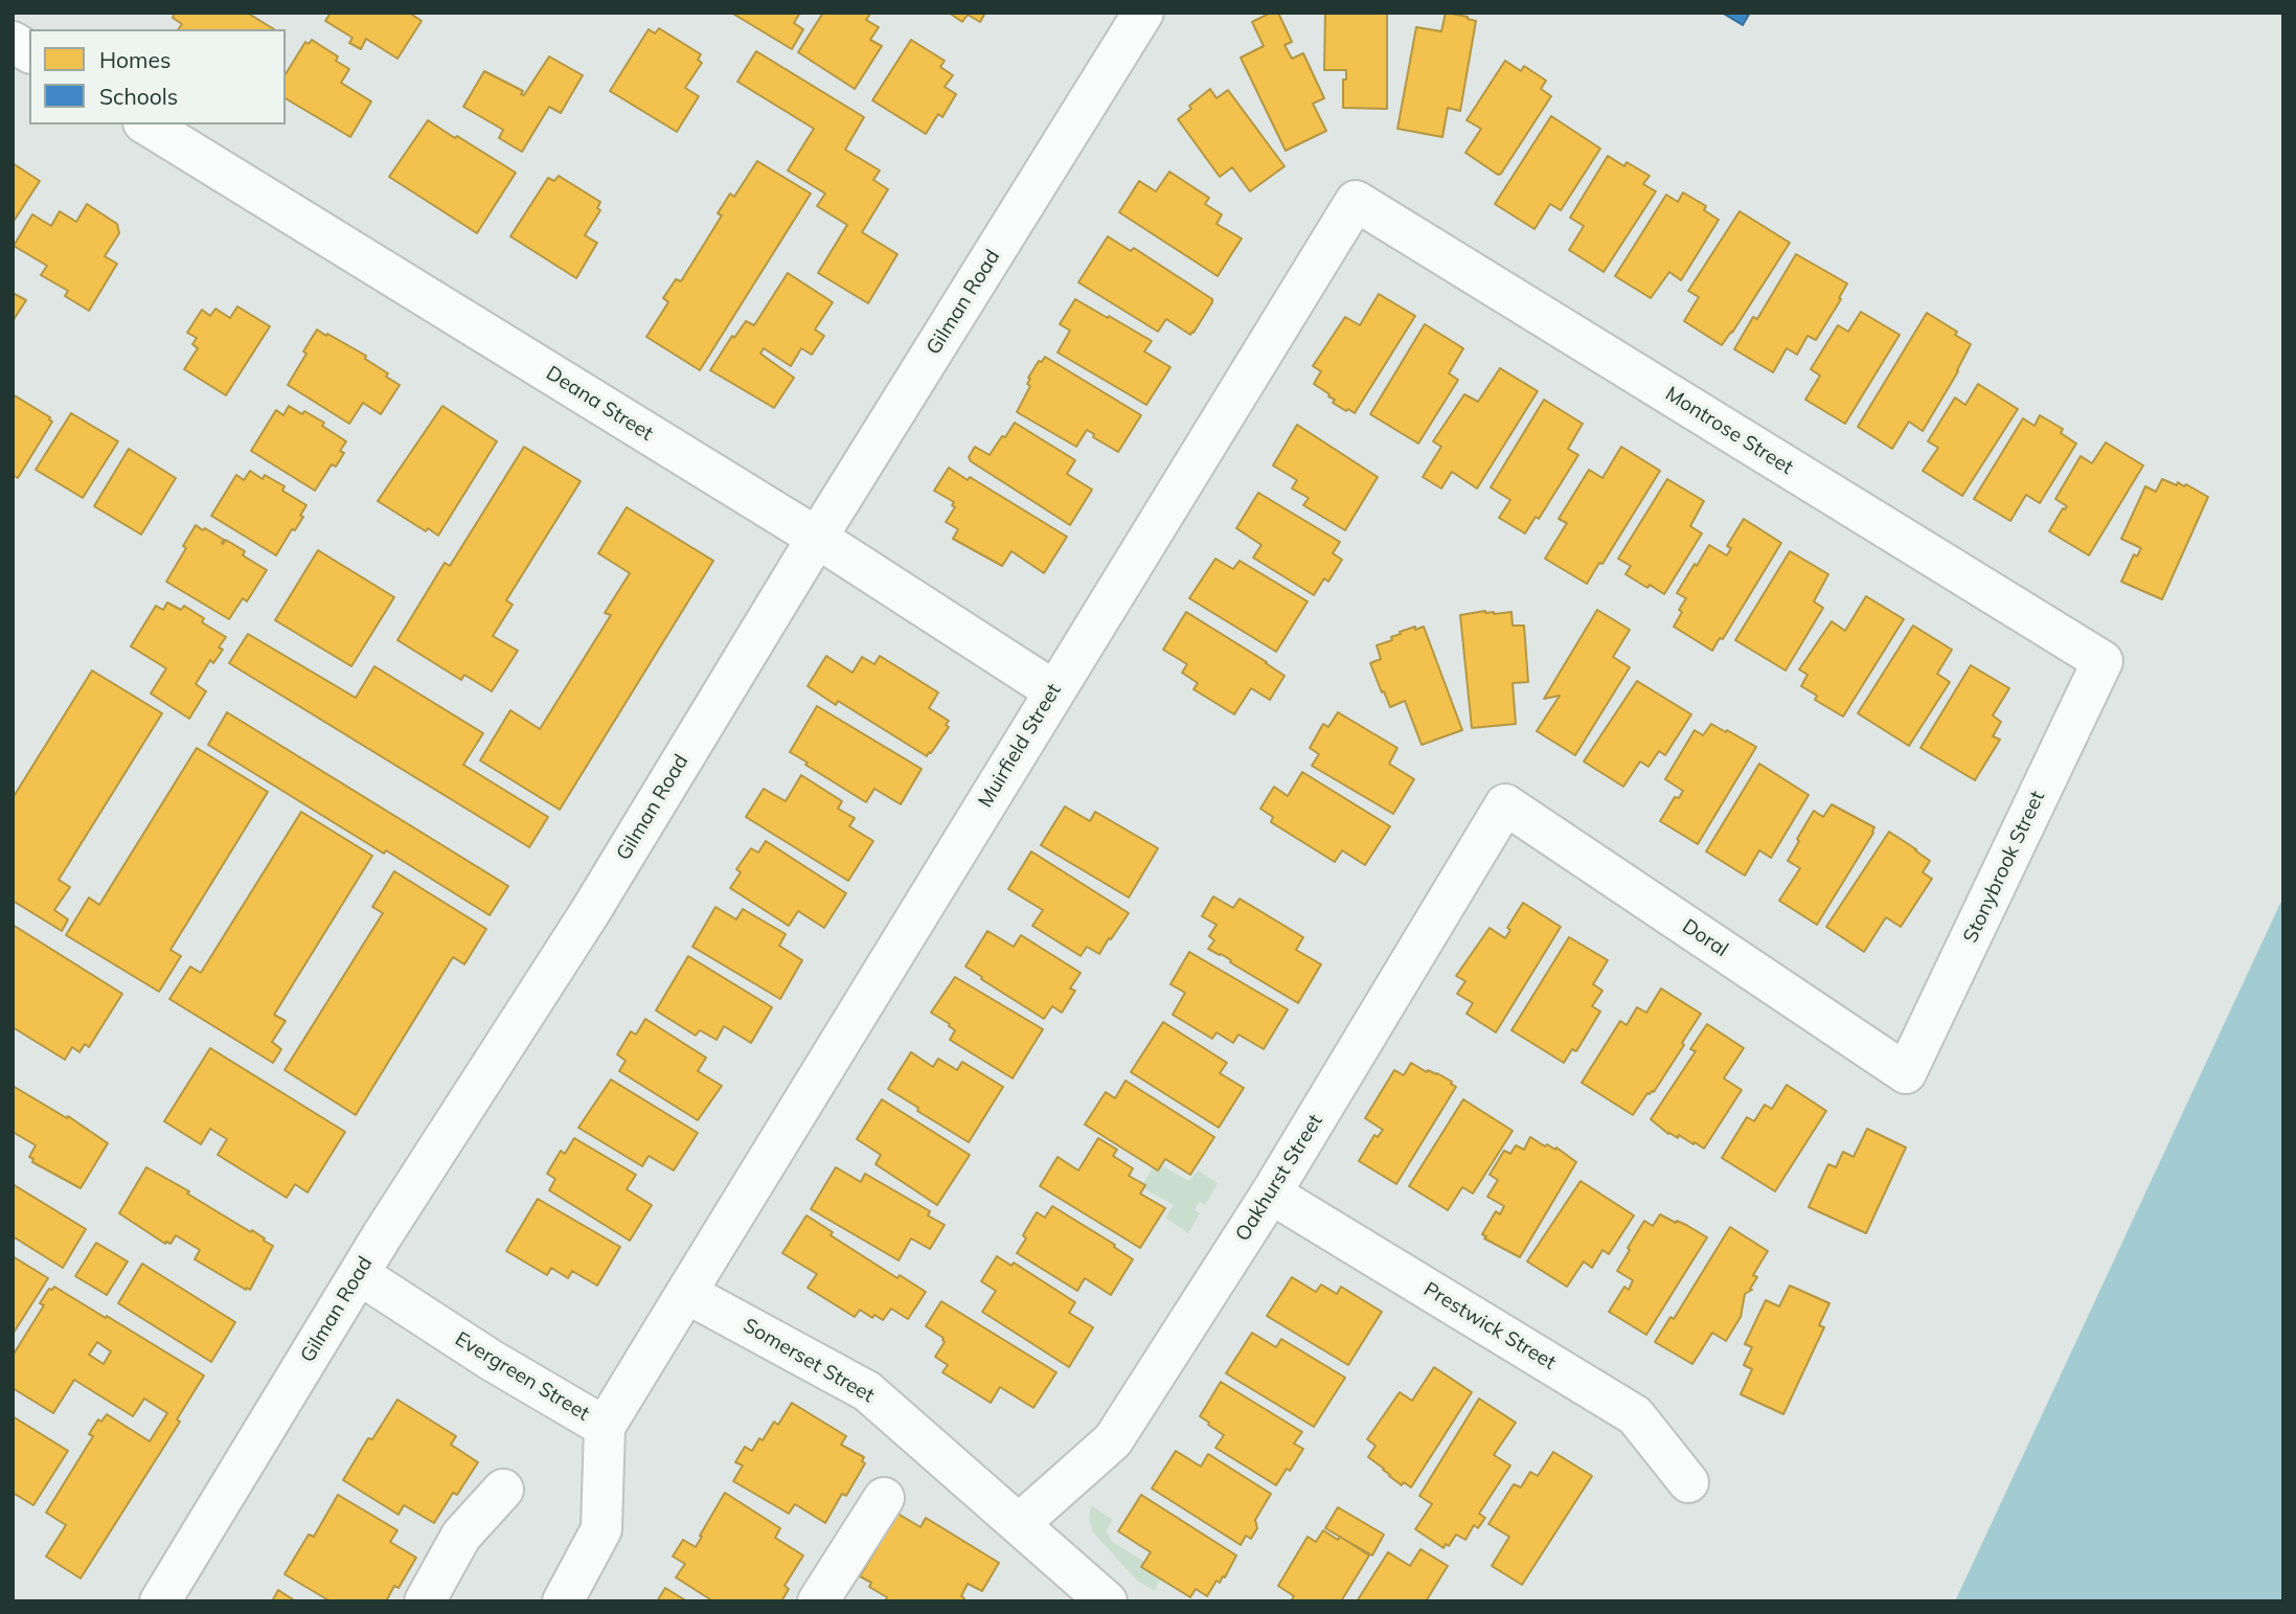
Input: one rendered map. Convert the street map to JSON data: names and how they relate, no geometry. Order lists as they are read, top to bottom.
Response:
{
  "streets": {
    "street": [
      "Gilman Road",
      "Deana Street",
      "Montrose Street",
      "Muirfield Street",
      "Stonybrook Street",
      "Doral",
      "Oakhurst Street",
      "Prestwick Street",
      "Somerset Street",
      "Evergreen Street"
    ]
  },
  "crossings": [
    ["Gilman Road", "Deana Street"],
    ["Gilman Road", "Evergreen Street"],
    ["Deana Street", "Muirfield Street"],
    ["Montrose Street", "Muirfield Street"],
    ["Montrose Street", "Stonybrook Street"],
    ["Muirfield Street", "Somerset Street"],
    ["Stonybrook Street", "Doral"],
    ["Doral", "Oakhurst Street"],
    ["Oakhurst Street", "Prestwick Street"],
    ["Oakhurst Street", "Somerset Street"]
  ],
  "legend": ["Homes", "Schools"]
}
